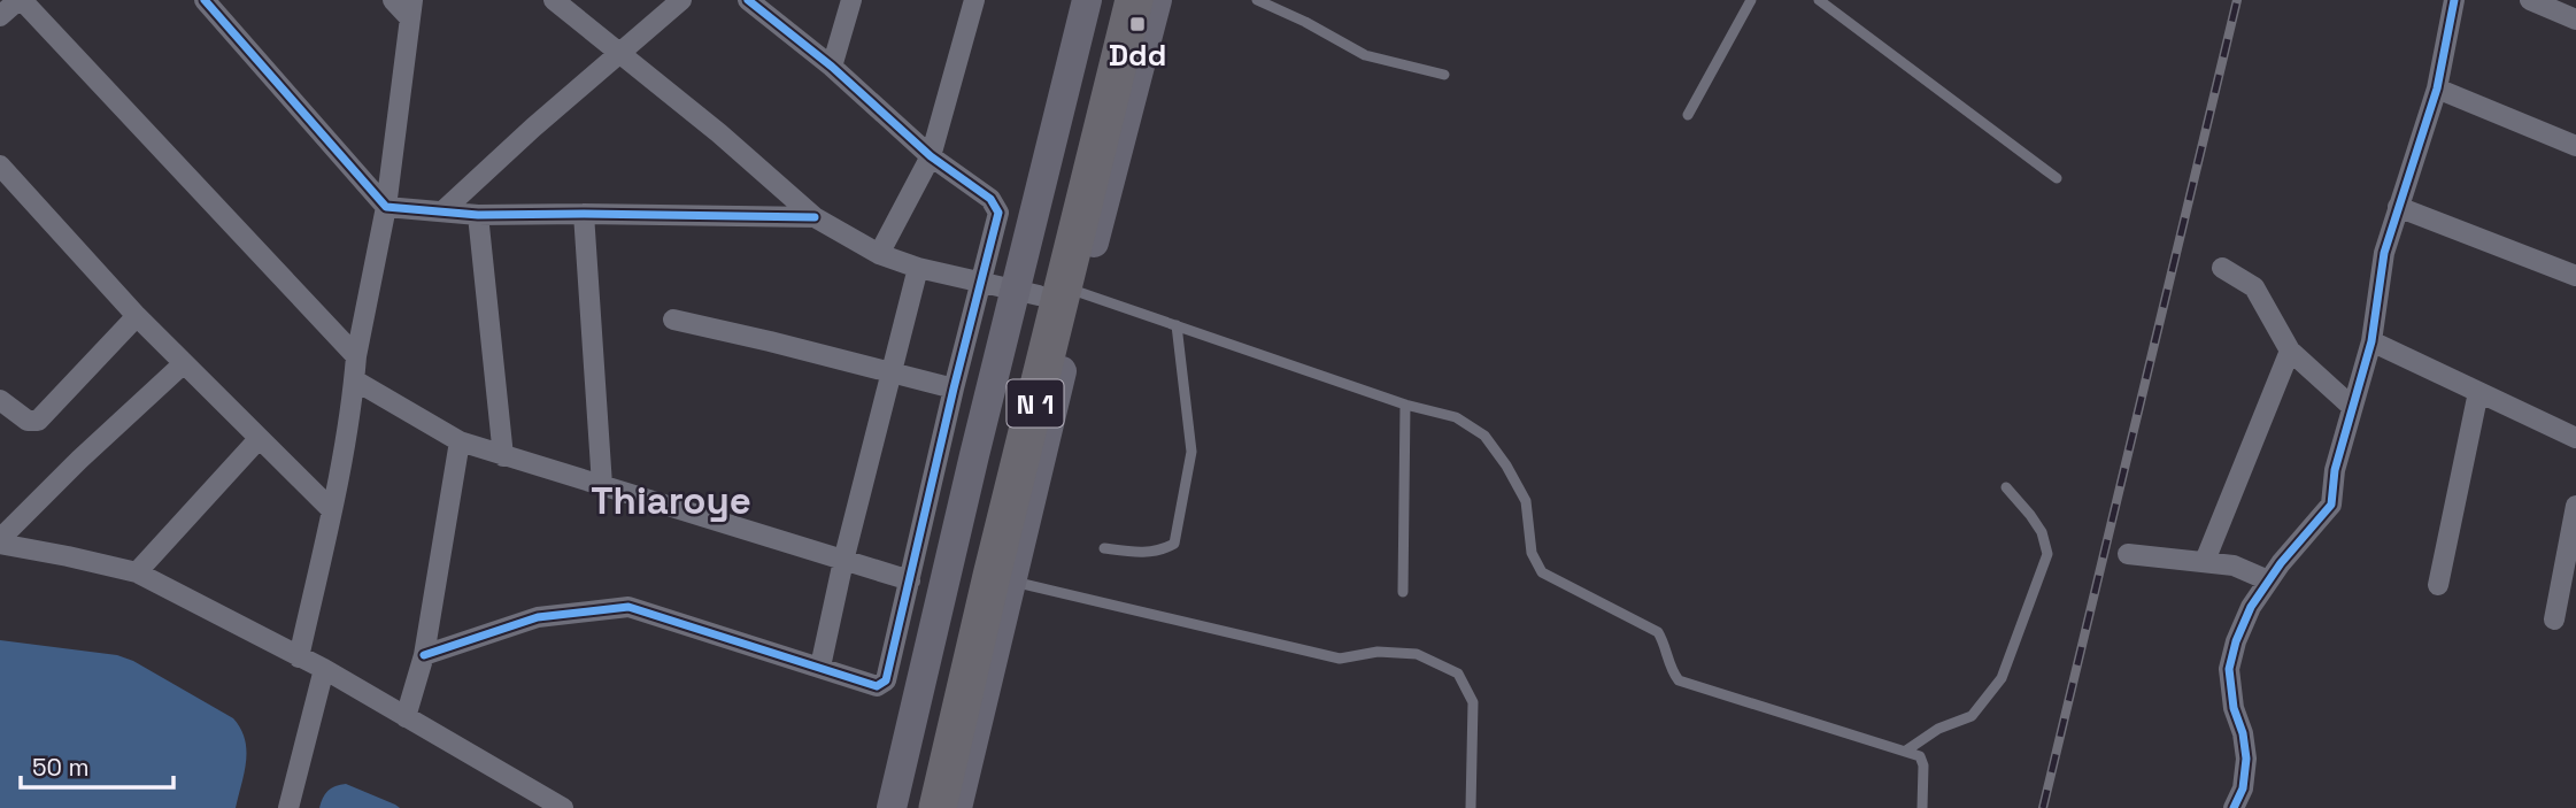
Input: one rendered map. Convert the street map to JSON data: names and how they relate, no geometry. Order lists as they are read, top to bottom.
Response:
{
  "streets": {
    "highway": ["N 1"]
  },
  "districts": ["Thiaroye"],
  "places": {
    "transit": ["Ddd"]
  },
  "scale_bar": "50 m"
}
